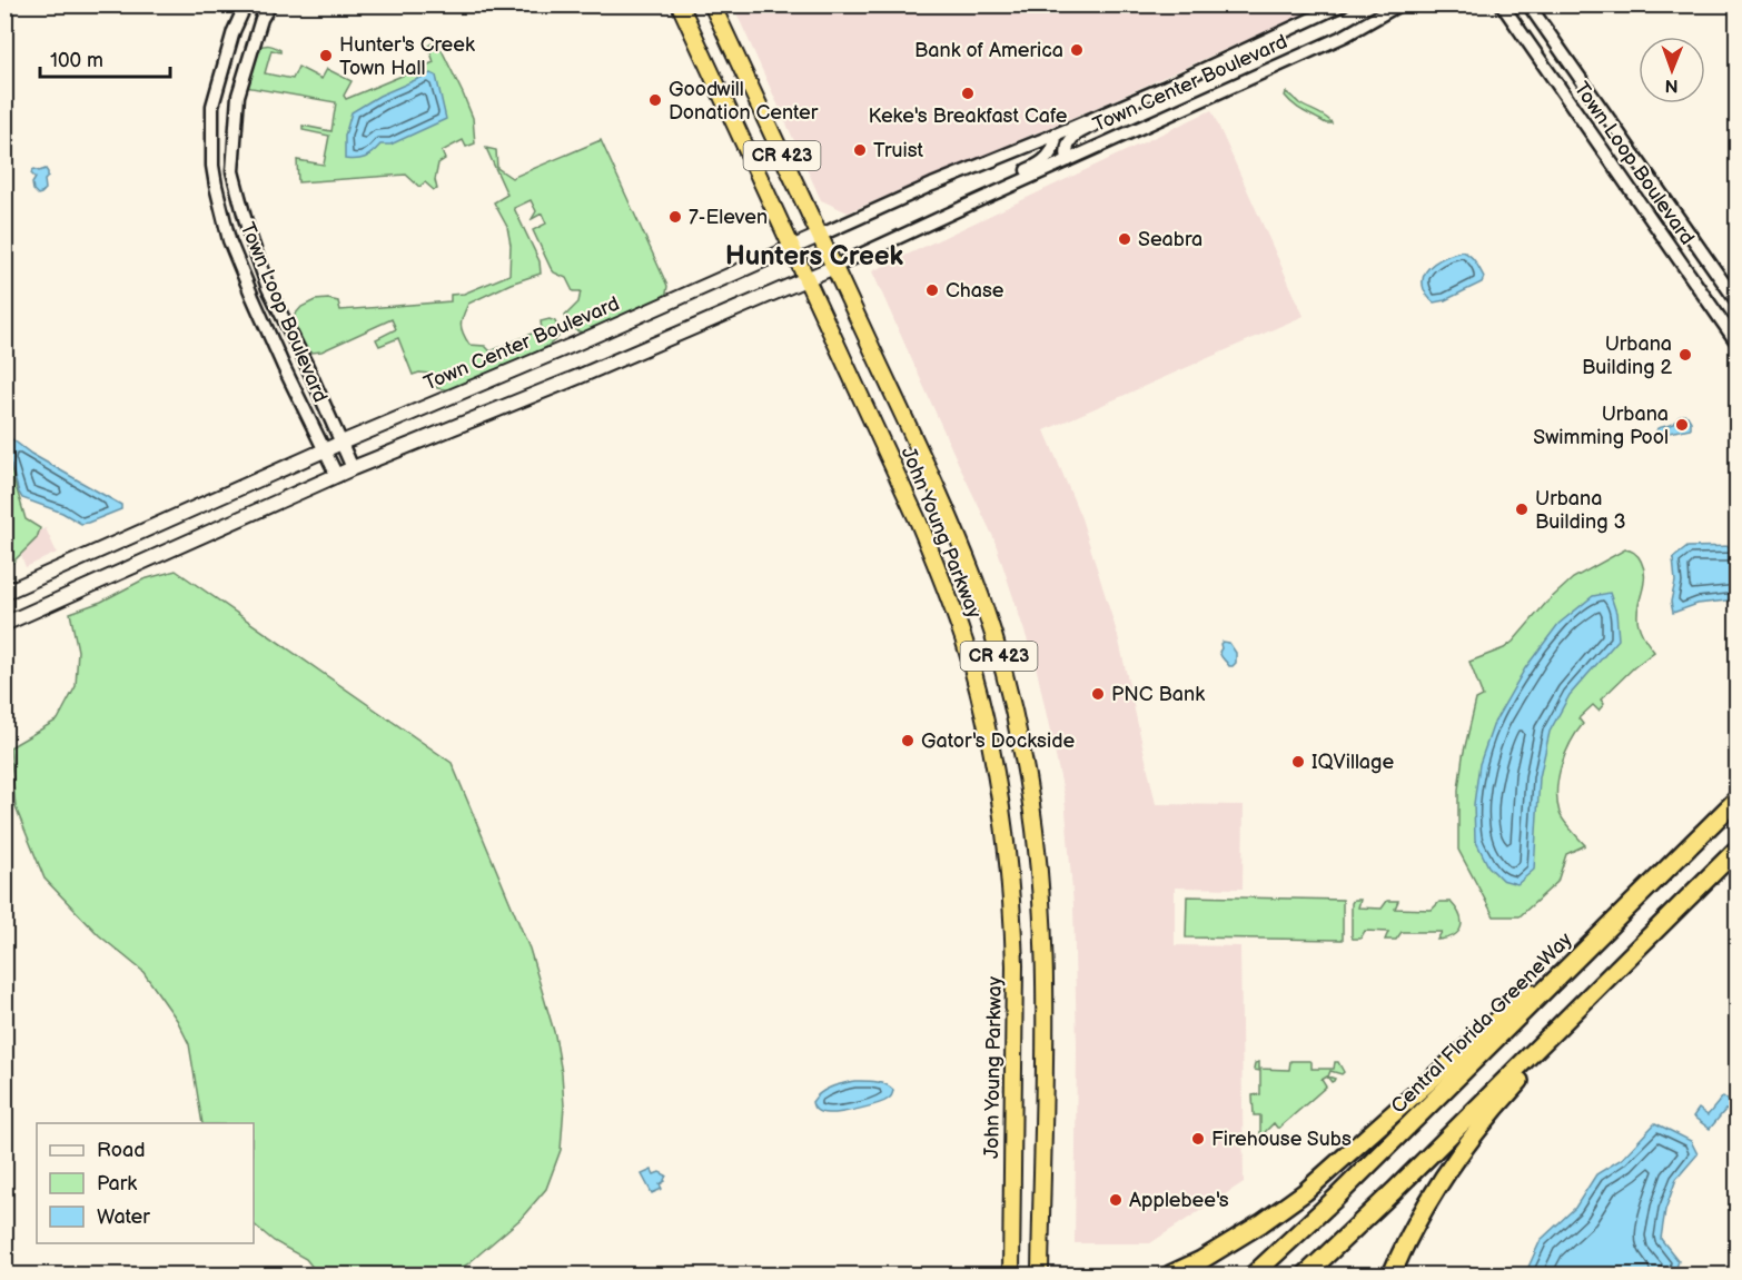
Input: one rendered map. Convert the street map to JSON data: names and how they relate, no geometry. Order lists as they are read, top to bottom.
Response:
{
  "streets": {
    "highway": ["CR 423", "John Young Parkway", "Central Florida GreeneWay"],
    "main road": ["Town Center Boulevard"],
    "street": ["Town Loop Boulevard"]
  },
  "crossings": [
    ["Town Center Boulevard", "Town Loop Boulevard"],
    ["Town Center Boulevard", "John Young Parkway"]
  ],
  "districts": ["Hunters Creek"],
  "places": [
    "Bank of America",
    "Hunter's Creek Town Hall",
    "Keke's Breakfast Cafe",
    "Goodwill Donation Center",
    "Truist",
    "7-Eleven",
    "Seabra",
    "Chase",
    "Urbana Building 2",
    "Urbana Swimming Pool",
    "Urbana Building 3",
    "PNC Bank",
    "Gator's Dockside",
    "IQVillage",
    "Firehouse Subs",
    "Applebee's"
  ],
  "legend": ["Road", "Park", "Water"],
  "scale_bar": "100 m",
  "north": "bottom"
}
